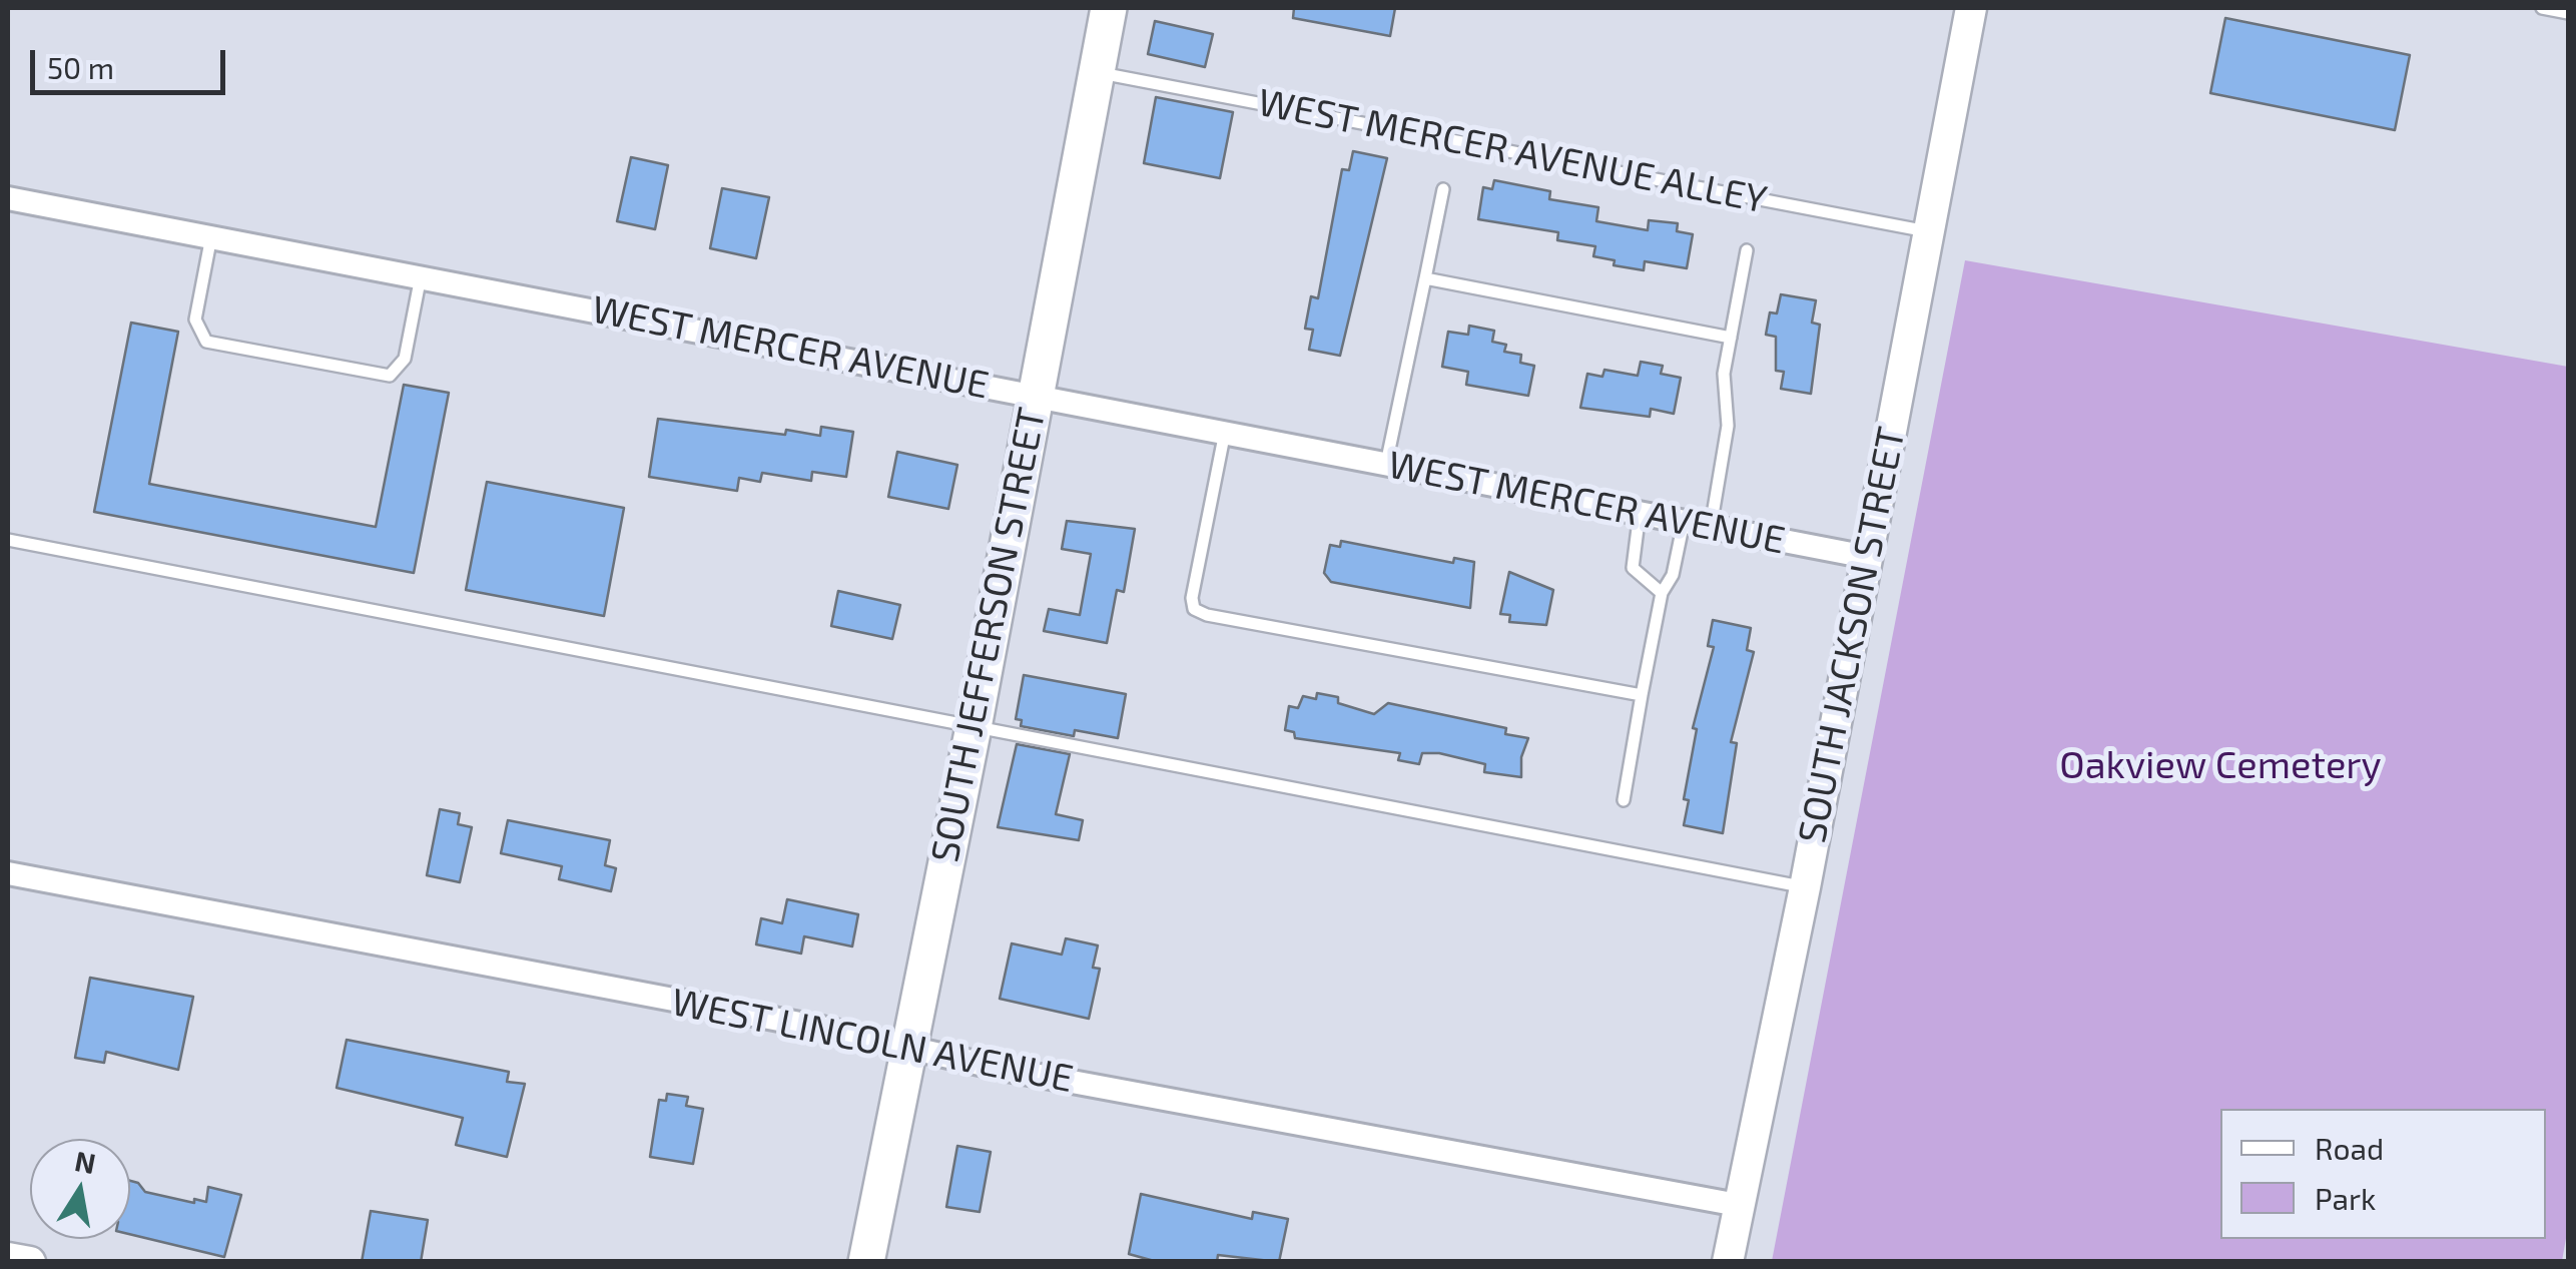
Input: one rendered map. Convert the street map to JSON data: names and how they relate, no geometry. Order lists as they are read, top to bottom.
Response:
{
  "streets": {
    "main road": ["SOUTH JEFFERSON STREET"],
    "street": ["WEST MERCER AVENUE", "SOUTH JACKSON STREET", "WEST LINCOLN AVENUE"],
    "lane": ["WEST MERCER AVENUE ALLEY"]
  },
  "crossings": [
    ["WEST MERCER AVENUE ALLEY", "SOUTH JEFFERSON STREET"],
    ["WEST MERCER AVENUE ALLEY", "SOUTH JACKSON STREET"],
    ["WEST MERCER AVENUE", "SOUTH JEFFERSON STREET"],
    ["WEST MERCER AVENUE", "SOUTH JACKSON STREET"],
    ["SOUTH JEFFERSON STREET", "WEST LINCOLN AVENUE"],
    ["SOUTH JACKSON STREET", "WEST LINCOLN AVENUE"]
  ],
  "parks": ["Oakview Cemetery"],
  "legend": ["Road", "Park"],
  "scale_bar": "50 m",
  "north": "top"
}
